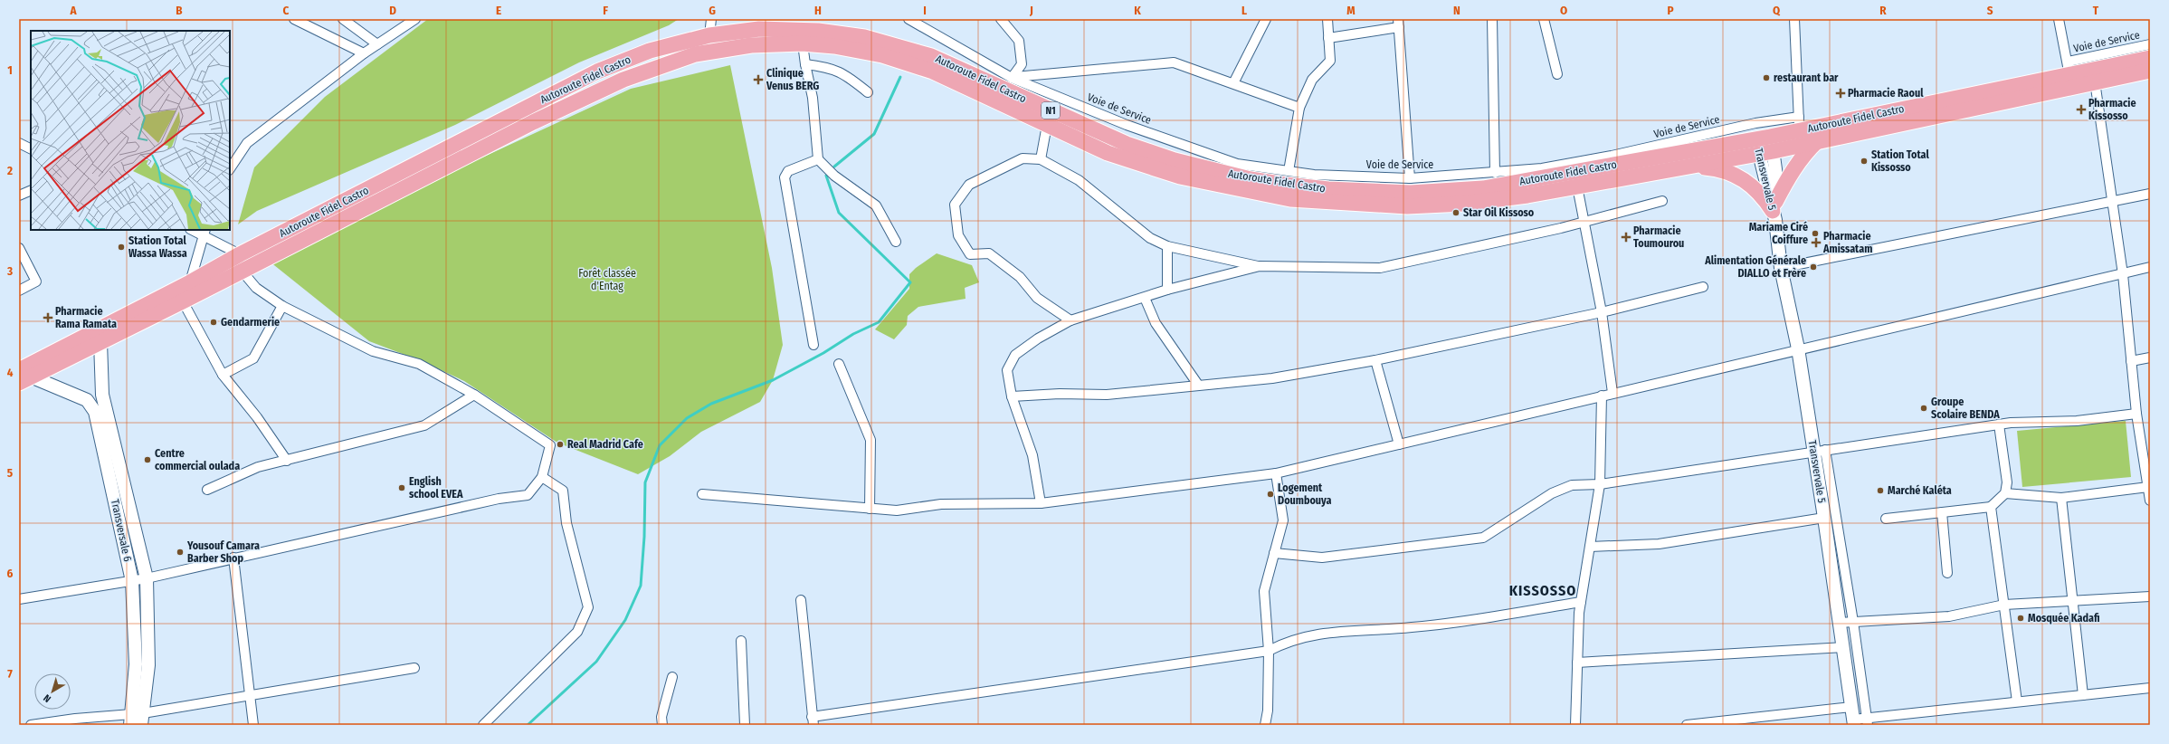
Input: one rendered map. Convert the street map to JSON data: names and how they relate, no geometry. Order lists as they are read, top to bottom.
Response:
{
  "streets": {
    "highway": ["Autoroute Fidel Castro", "N1"],
    "main road": ["Transvervale 5", "Transversale 6"],
    "street": ["Voie de Service"]
  },
  "crossings": [
    ["Voie de Service", "Autoroute Fidel Castro"],
    ["Autoroute Fidel Castro", "Transvervale 5"],
    ["Autoroute Fidel Castro", "Transversale 6"]
  ],
  "districts": ["KISSOSSO"],
  "parks": ["Forêt classée d'Entag"],
  "places": {
    "other": [
      "restaurant bar",
      "Station Total Kissosso",
      "Star Oil Kissoso",
      "Mariame Ciré Coiffure",
      "Station Total Wassa Wassa",
      "Alimentation Générale DIALLO et Frère",
      "Gendarmerie",
      "Groupe Scolaire BENDA",
      "Real Madrid Cafe",
      "Centre commercial oulada",
      "English school EVEA",
      "Marché Kaléta",
      "Logement Doumbouya",
      "Yousouf Camara Barber Shop",
      "Mosquée Kadafi"
    ],
    "health": [
      "Clinique Venus BERG",
      "Pharmacie Raoul",
      "Pharmacie Kissosso",
      "Pharmacie Toumourou",
      "Pharmacie Amissatam",
      "Pharmacie Rama Ramata"
    ]
  },
  "north": "bottom left",
  "grid": {
    "columns": [
      "A",
      "B",
      "C",
      "D",
      "E",
      "F",
      "G",
      "H",
      "I",
      "J",
      "K",
      "L",
      "M",
      "N",
      "O",
      "P",
      "Q",
      "R",
      "S",
      "T"
    ],
    "rows": [
      "1",
      "2",
      "3",
      "4",
      "5",
      "6",
      "7"
    ]
  }
}
